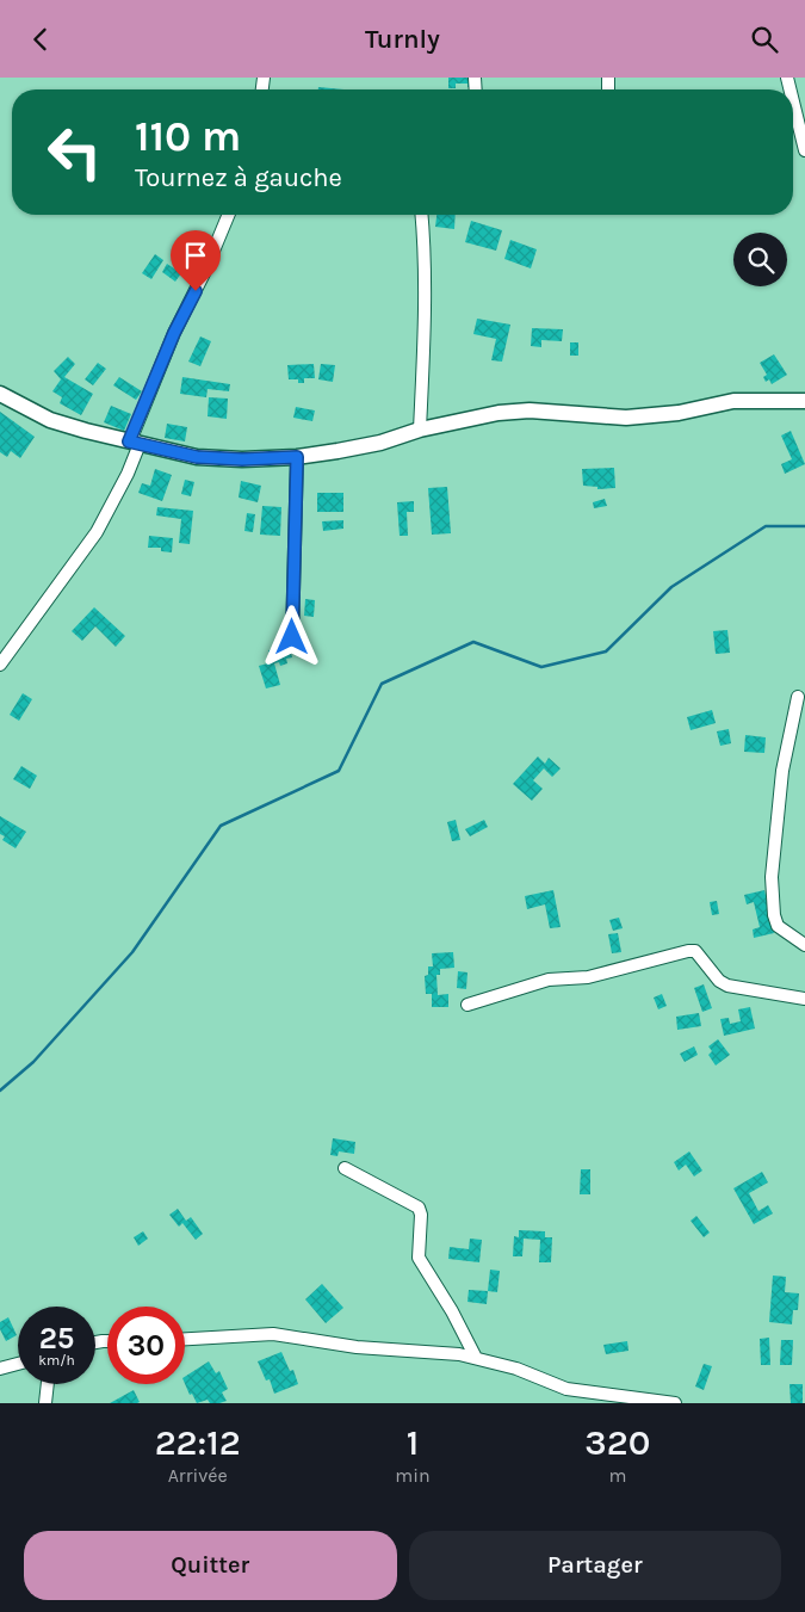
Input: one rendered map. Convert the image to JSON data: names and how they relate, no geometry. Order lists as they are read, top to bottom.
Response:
{
  "page": {
    "header": "Turnly",
    "turn": ["110 m", "Tournez à gauche"],
    "speed": "25 km/h",
    "limit": "30",
    "eta": [
      "22:12",
      "Arrivée",
      "1",
      "min",
      "320",
      "m"
    ],
    "buttons": ["Quitter", "Partager"]
  }
}
